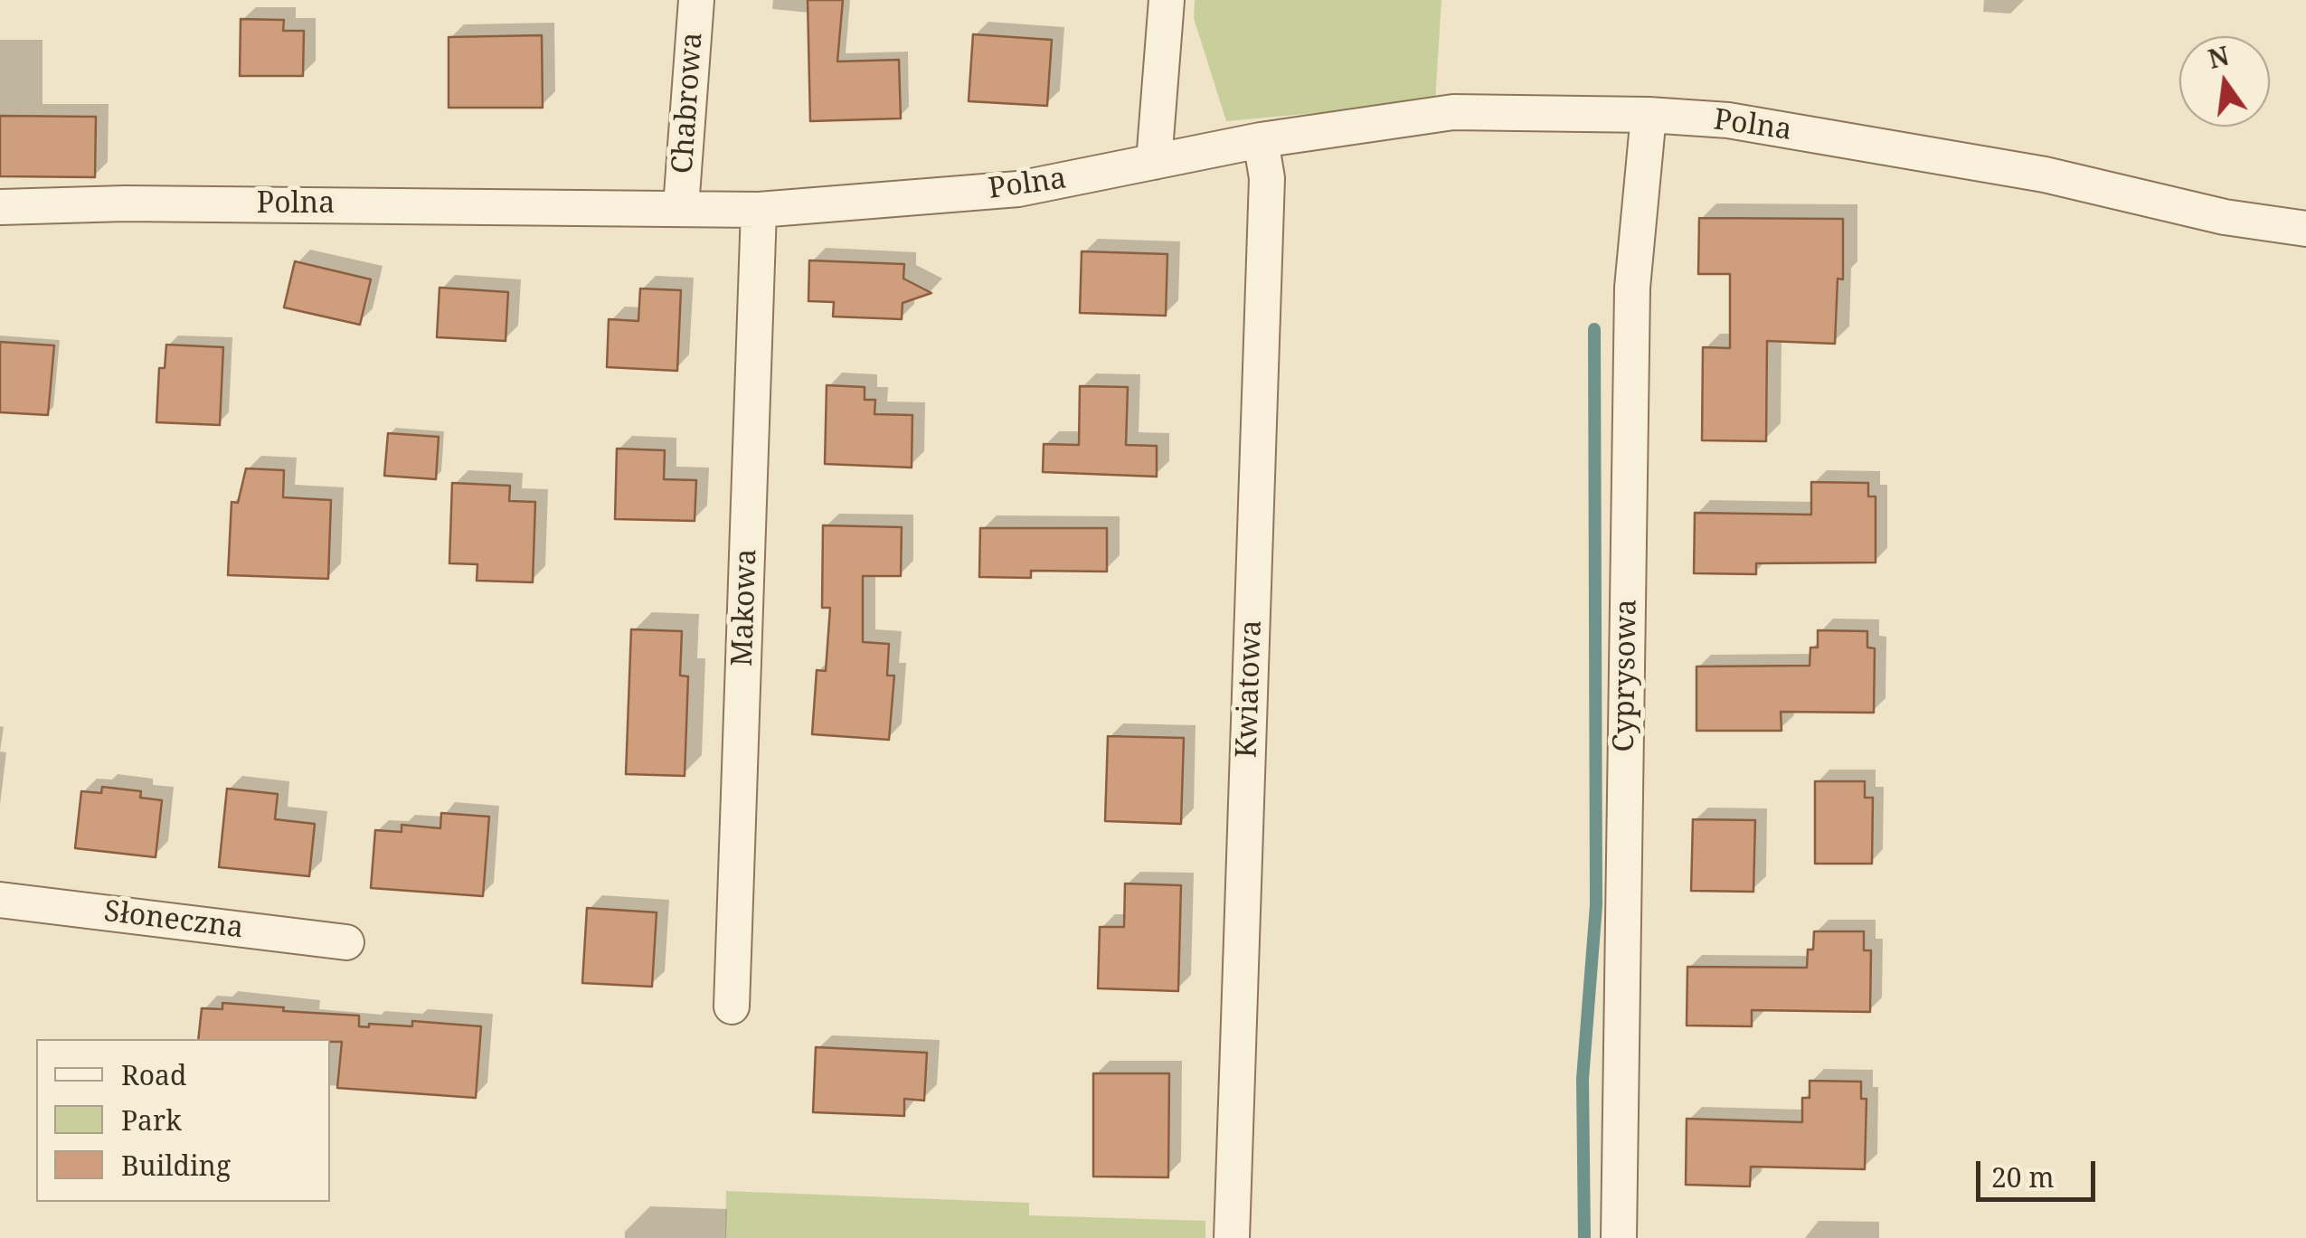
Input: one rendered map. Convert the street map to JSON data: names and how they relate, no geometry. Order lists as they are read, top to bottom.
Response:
{
  "streets": {
    "street": [
      "Chabrowa",
      "Polna",
      "Makowa",
      "Cyprysowa",
      "Kwiatowa",
      "Słoneczna"
    ]
  },
  "crossings": [
    ["Chabrowa", "Polna"],
    ["Polna", "Makowa"],
    ["Polna", "Cyprysowa"],
    ["Polna", "Kwiatowa"]
  ],
  "legend": ["Road", "Park", "Building"],
  "scale_bar": "20 m",
  "north": "top"
}
